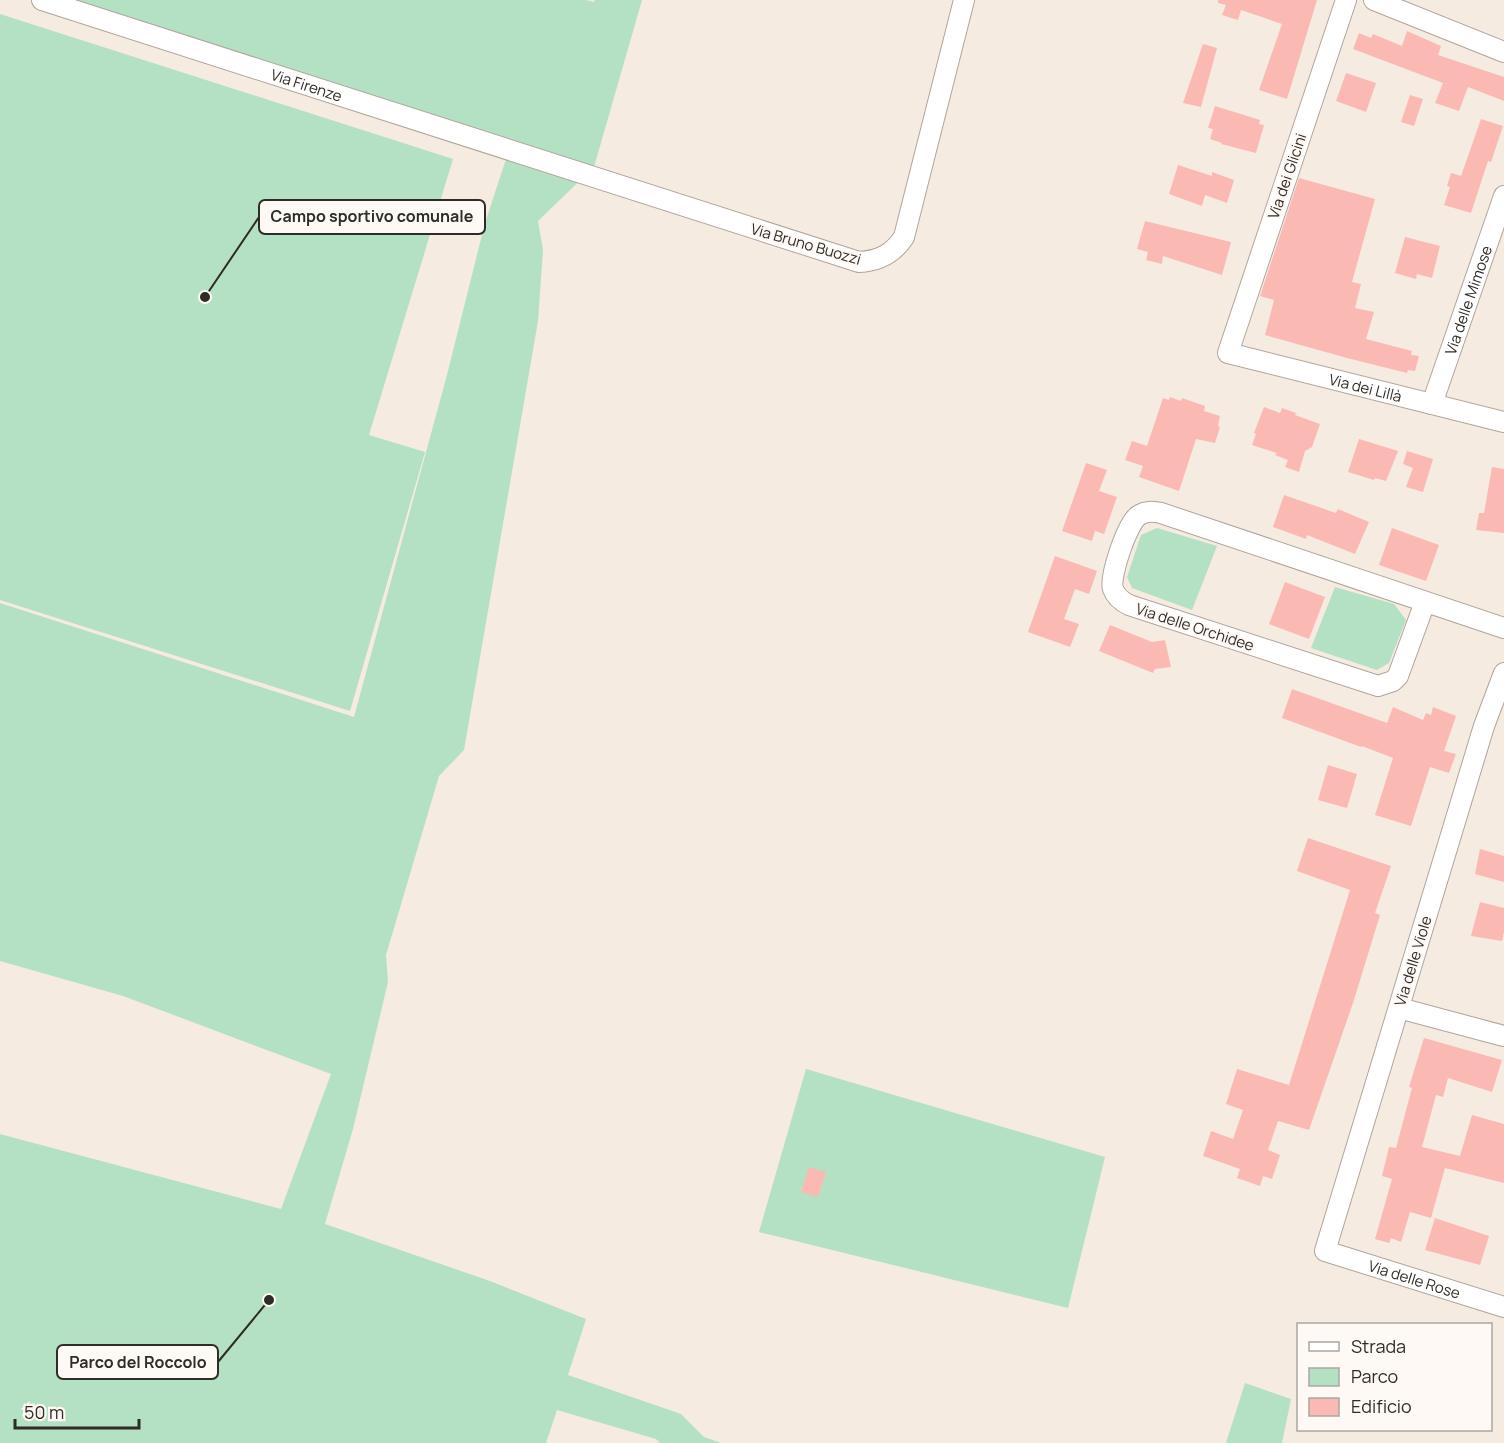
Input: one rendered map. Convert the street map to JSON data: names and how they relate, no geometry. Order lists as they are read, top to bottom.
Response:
{
  "streets": {
    "street": [
      "Via Firenze",
      "Via dei Glicini",
      "Via Bruno Buozzi",
      "Via delle Mimose",
      "Via dei Lillà",
      "Via delle Orchidee",
      "Via delle Viole",
      "Via delle Rose"
    ]
  },
  "crossings": [
    ["Via Firenze", "Via Bruno Buozzi"],
    ["Via dei Glicini", "Via dei Lillà"],
    ["Via delle Mimose", "Via dei Lillà"],
    ["Via delle Viole", "Via delle Rose"]
  ],
  "places": ["Campo sportivo comunale", "Parco del Roccolo"],
  "legend": ["Strada", "Parco", "Edificio"],
  "scale_bar": "50 m"
}
